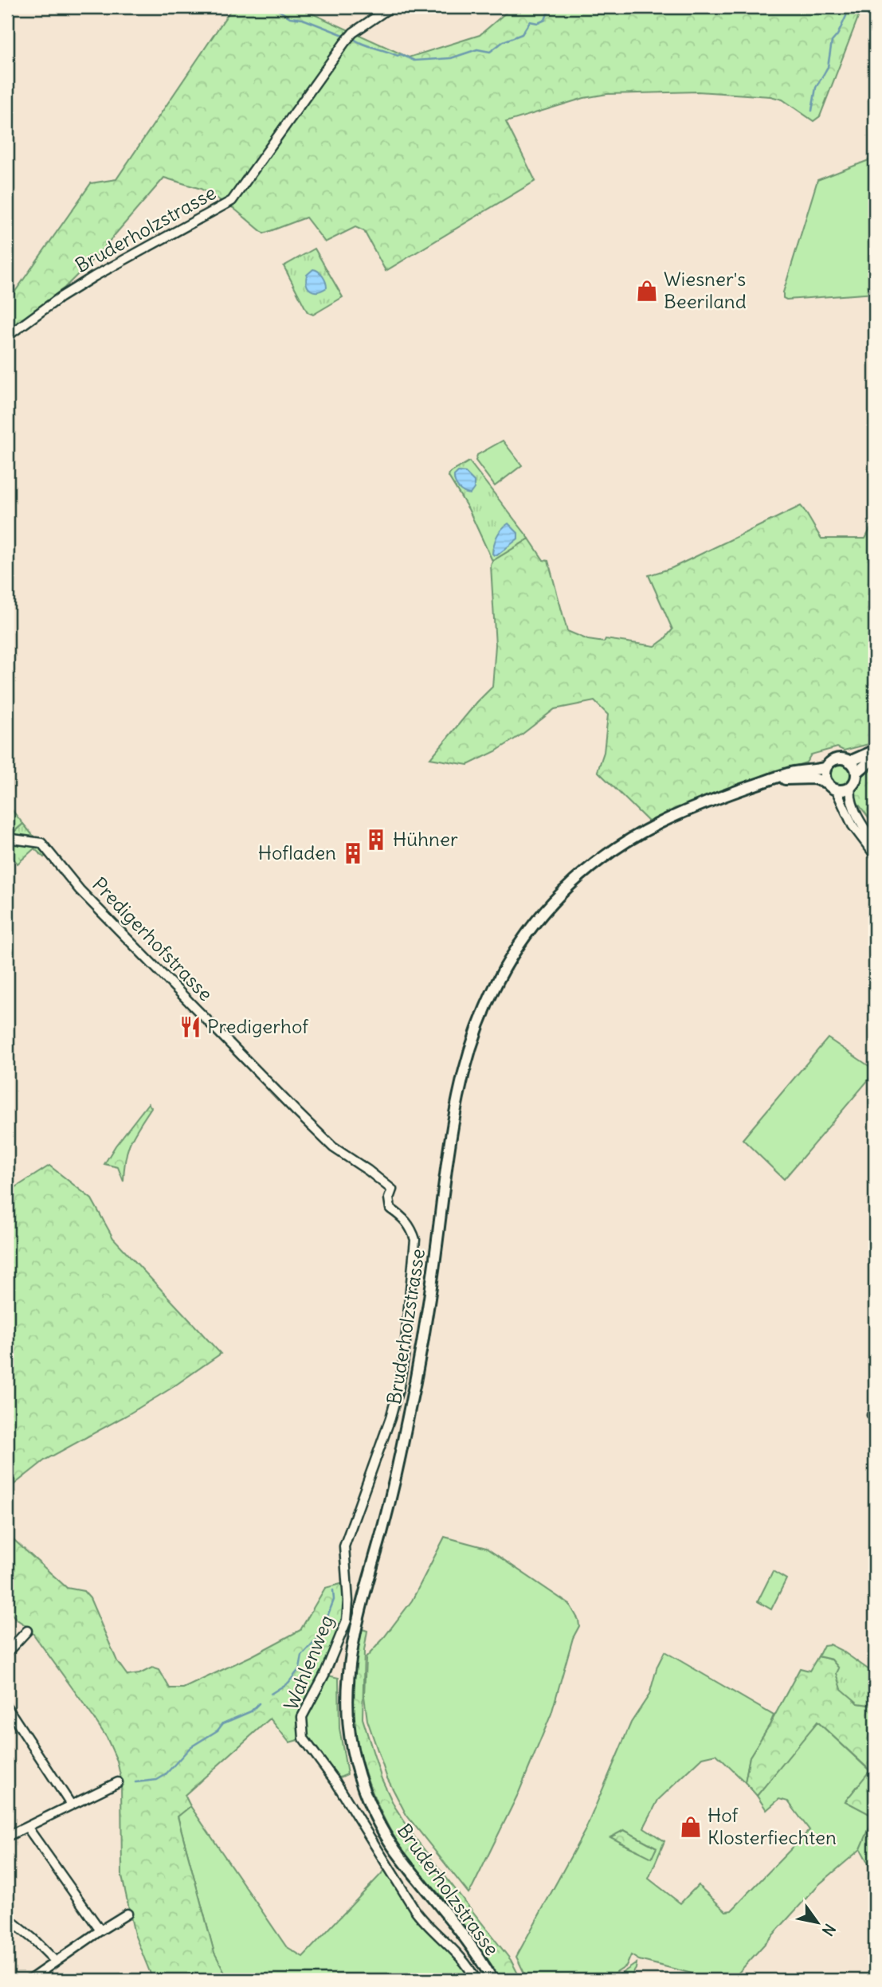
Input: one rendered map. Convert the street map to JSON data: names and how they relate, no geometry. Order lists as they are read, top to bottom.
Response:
{
  "streets": {
    "main road": ["Bruderholzstrasse"],
    "street": ["Predigerhofstrasse", "Wahlenweg"]
  },
  "crossings": [
    ["Predigerhofstrasse", "Wahlenweg"]
  ],
  "places": {
    "shop": ["Wiesner's Beeriland", "Hof Klosterfiechten"],
    "building": ["Hühner", "Hofladen"],
    "restaurant": ["Predigerhof"]
  },
  "north": "bottom right"
}
